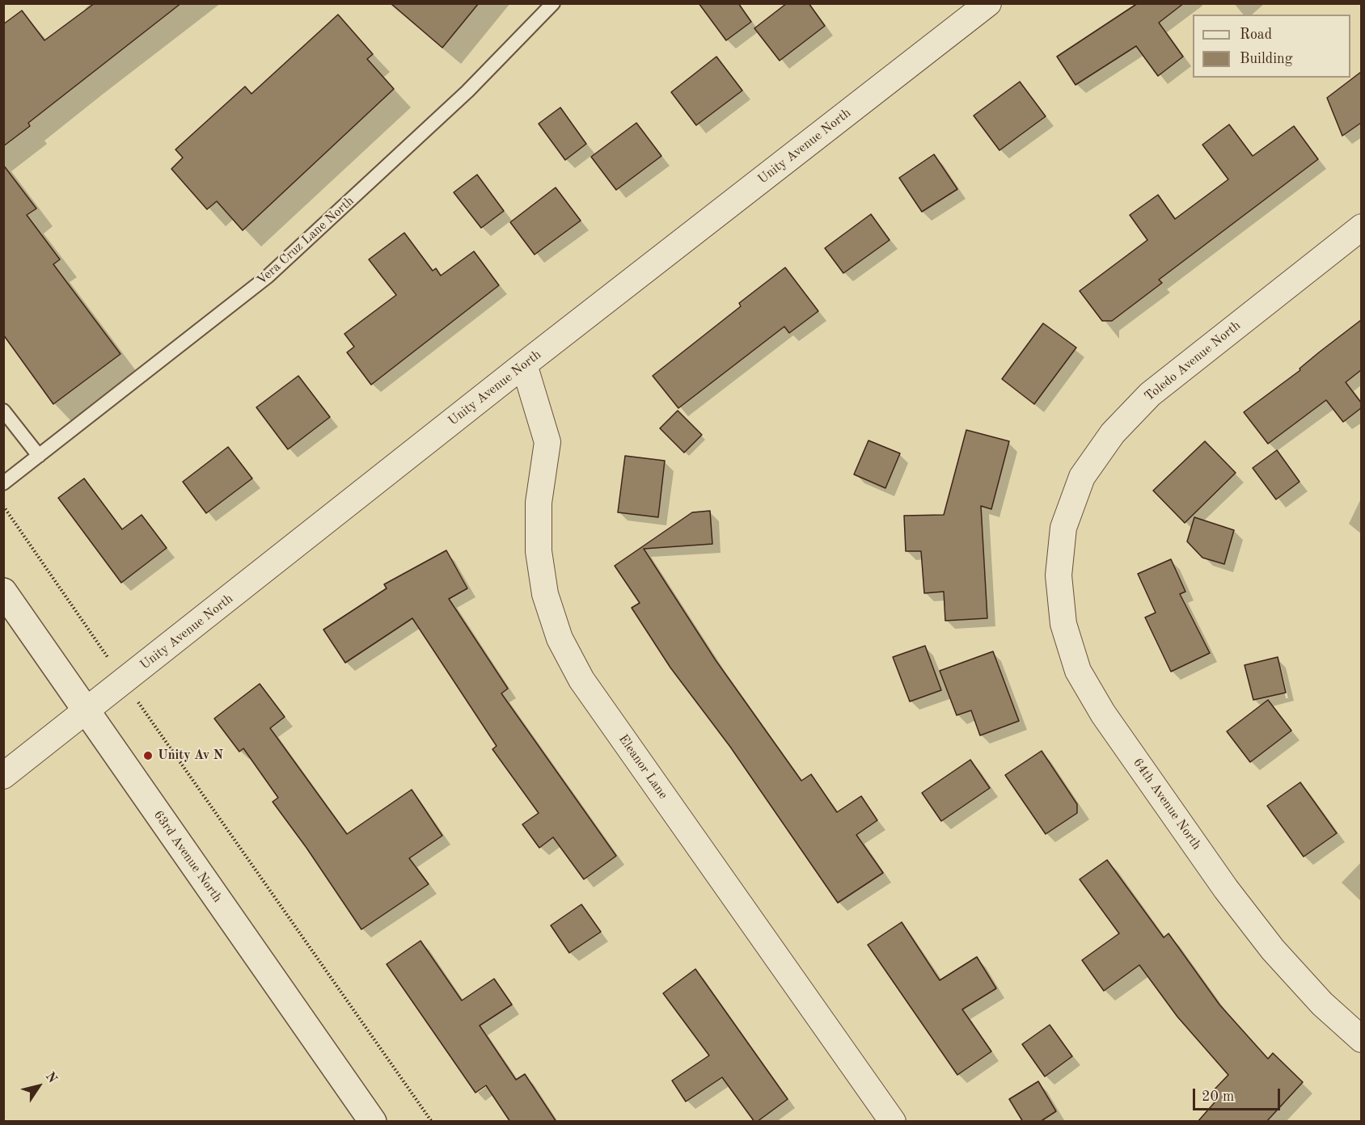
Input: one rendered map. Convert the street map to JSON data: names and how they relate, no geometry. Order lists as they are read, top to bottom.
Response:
{
  "streets": {
    "street": [
      "Unity Avenue North",
      "Toledo Avenue North",
      "Eleanor Lane",
      "64th Avenue North",
      "63rd Avenue North"
    ],
    "lane": ["Vera Cruz Lane North"]
  },
  "crossings": [
    ["Unity Avenue North", "Eleanor Lane"],
    ["Unity Avenue North", "63rd Avenue North"],
    ["Toledo Avenue North", "64th Avenue North"]
  ],
  "places": ["Unity Av N"],
  "legend": ["Road", "Building"],
  "scale_bar": "20 m",
  "north": "top right"
}
